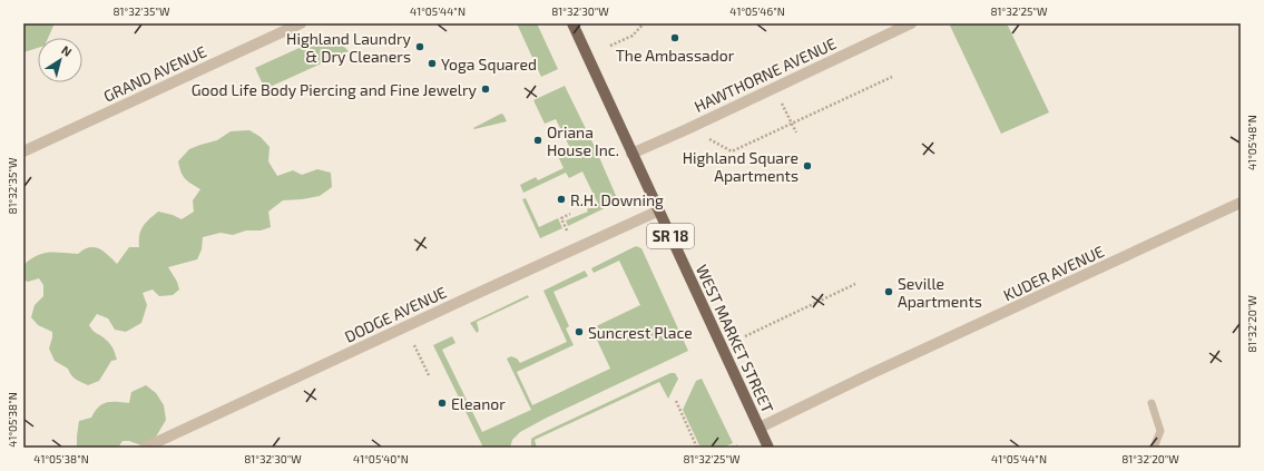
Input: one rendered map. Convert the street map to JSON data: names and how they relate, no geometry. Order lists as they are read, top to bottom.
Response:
{
  "streets": {
    "main road": ["SR 18", "WEST MARKET STREET"],
    "street": [
      "GRAND AVENUE",
      "HAWTHORNE AVENUE",
      "KUDER AVENUE",
      "DODGE AVENUE"
    ]
  },
  "crossings": [
    ["HAWTHORNE AVENUE", "WEST MARKET STREET"],
    ["KUDER AVENUE", "WEST MARKET STREET"],
    ["DODGE AVENUE", "WEST MARKET STREET"]
  ],
  "places": [
    "The Ambassador",
    "Highland Laundry & Dry Cleaners",
    "Yoga Squared",
    "Good Life Body Piercing and Fine Jewelry",
    "Oriana House Inc.",
    "Highland Square Apartments",
    "R.H. Downing",
    "Seville Apartments",
    "Suncrest Place",
    "Eleanor"
  ],
  "north": "top right",
  "coordinates": [
    "81°32'35\"W",
    "41°05'44\"N",
    "81°32'30\"W",
    "41°05'46\"N",
    "81°32'25\"W",
    "41°05'48\"N",
    "81°32'20\"W",
    "41°05'38\"N",
    "41°05'40\"N"
  ]
}
